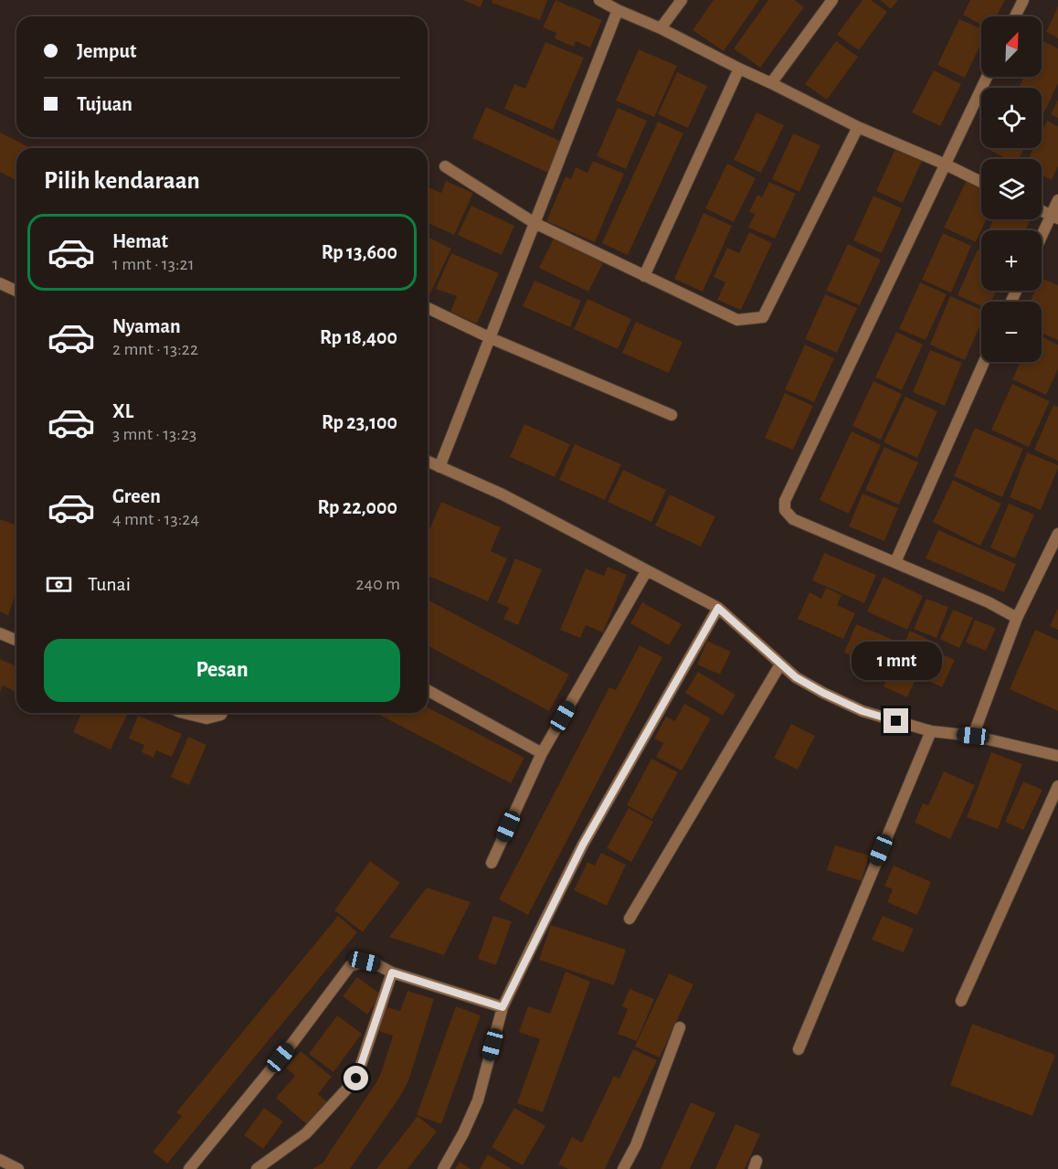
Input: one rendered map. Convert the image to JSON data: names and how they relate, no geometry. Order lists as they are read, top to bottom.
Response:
{
  "north": "top right",
  "page": {
    "map_buttons": ["+", "−"],
    "banner": ["Jemput", "Tujuan"],
    "heading": "Pilih kendaraan",
    "list": [
      {
        "name": "Hemat",
        "note": "1 mnt · 13:21",
        "value": "Rp 13,600"
      },
      {
        "name": "Nyaman",
        "note": "2 mnt · 13:22",
        "value": "Rp 18,400"
      },
      {
        "name": "XL",
        "note": "3 mnt · 13:23",
        "value": "Rp 23,100"
      },
      {
        "name": "Green",
        "note": "4 mnt · 13:24",
        "value": "Rp 22,000"
      }
    ],
    "pay": ["Tunai", "240 m"],
    "buttons": "Pesan",
    "bubble": "1 mnt"
  }
}
